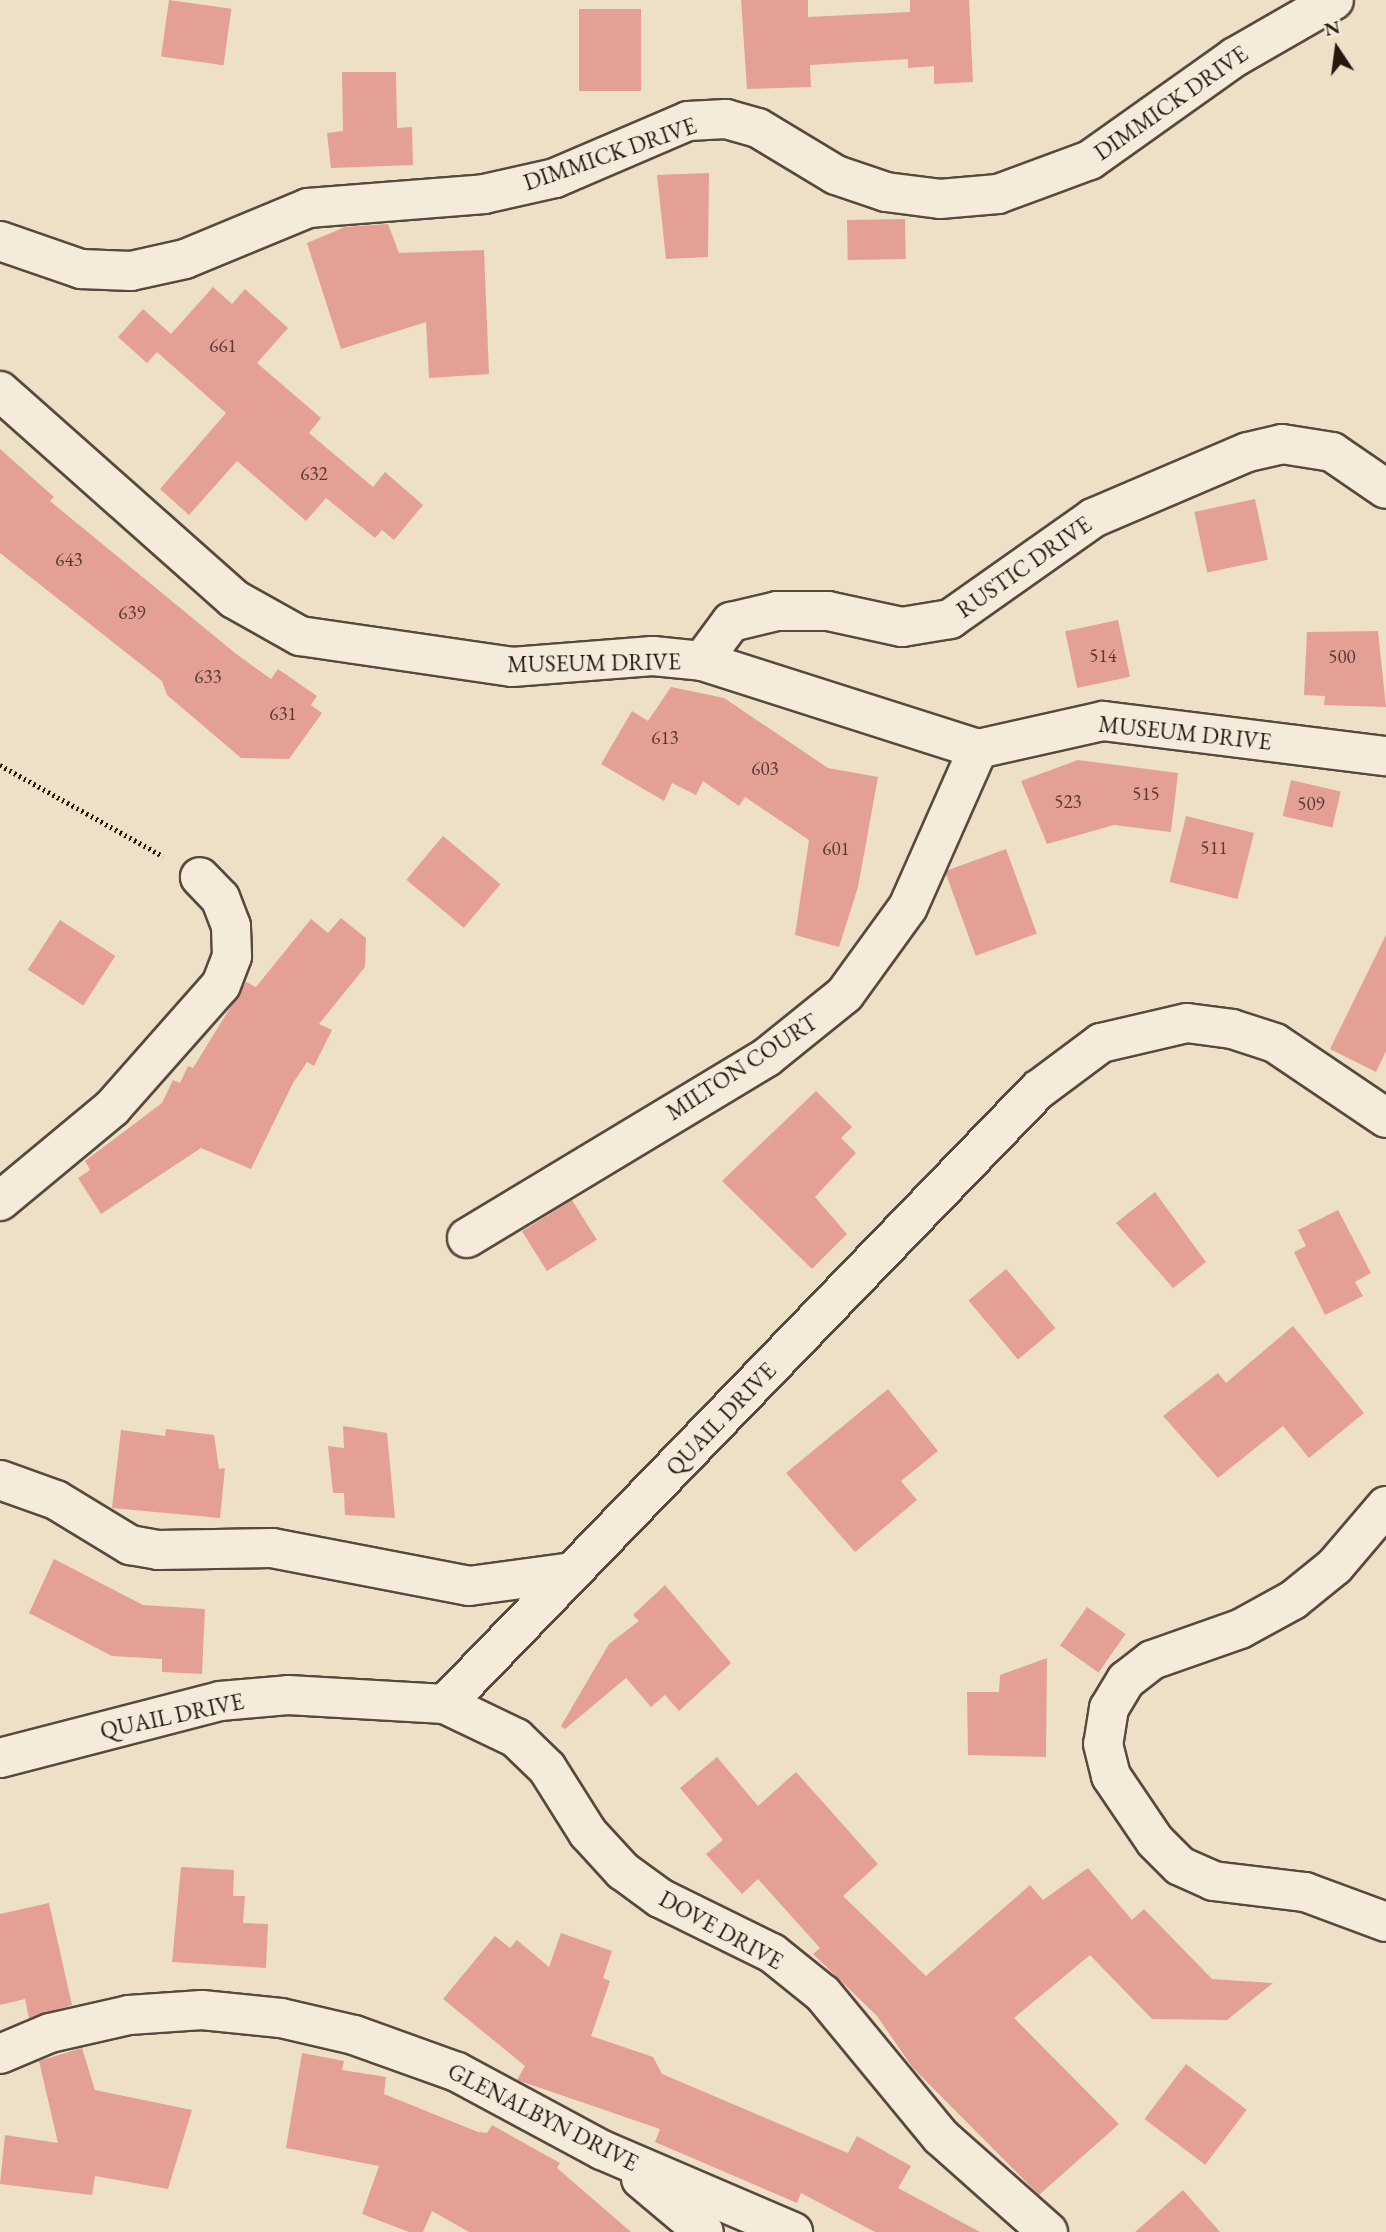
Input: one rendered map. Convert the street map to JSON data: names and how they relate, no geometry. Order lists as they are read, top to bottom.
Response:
{
  "streets": {
    "street": [
      "DIMMICK DRIVE",
      "RUSTIC DRIVE",
      "MUSEUM DRIVE",
      "MILTON COURT",
      "QUAIL DRIVE",
      "DOVE DRIVE",
      "GLENALBYN DRIVE"
    ]
  },
  "crossings": [
    ["RUSTIC DRIVE", "MUSEUM DRIVE"],
    ["MUSEUM DRIVE", "MILTON COURT"],
    ["QUAIL DRIVE", "DOVE DRIVE"]
  ],
  "house_numbers": [
    "661",
    "632",
    "643",
    "639",
    "514",
    "500",
    "633",
    "631",
    "613",
    "603",
    "515",
    "523",
    "509",
    "511",
    "601"
  ],
  "north": "top"
}
